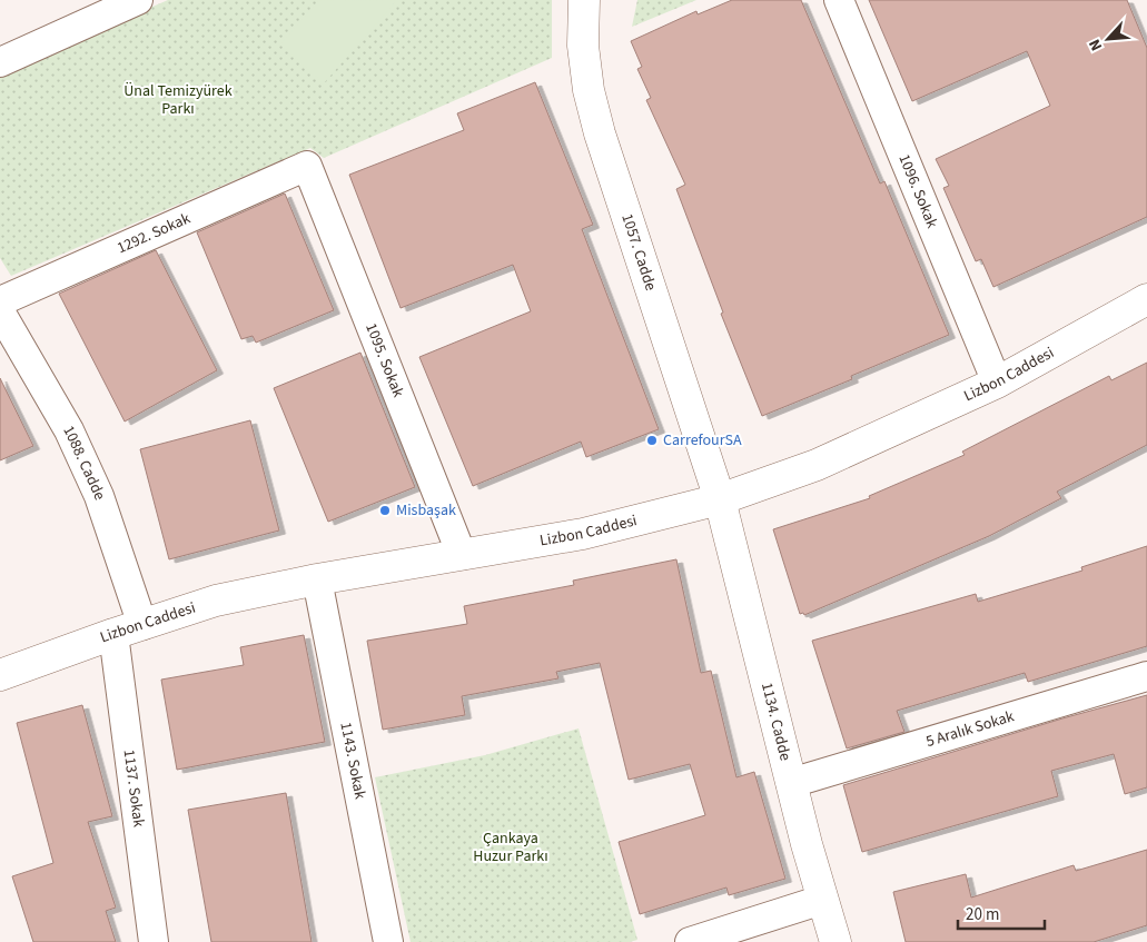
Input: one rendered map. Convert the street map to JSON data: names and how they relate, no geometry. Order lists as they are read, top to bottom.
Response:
{
  "streets": {
    "main road": ["1057. Cadde", "Lizbon Caddesi", "1134. Cadde"],
    "street": [
      "1096. Sokak",
      "1292. Sokak",
      "1095. Sokak",
      "1088. Cadde",
      "5 Aralık Sokak",
      "1143. Sokak",
      "1137. Sokak"
    ]
  },
  "crossings": [
    ["1096. Sokak", "Lizbon Caddesi"],
    ["1292. Sokak", "1095. Sokak"],
    ["1057. Cadde", "Lizbon Caddesi"],
    ["1057. Cadde", "1134. Cadde"],
    ["1095. Sokak", "Lizbon Caddesi"],
    ["Lizbon Caddesi", "1088. Cadde"],
    ["Lizbon Caddesi", "1134. Cadde"],
    ["Lizbon Caddesi", "1143. Sokak"],
    ["Lizbon Caddesi", "1137. Sokak"],
    ["1134. Cadde", "5 Aralık Sokak"]
  ],
  "parks": ["Ünal Temizyürek Parkı", "Çankaya Huzur Parkı"],
  "places": ["CarrefourSA", "Misbaşak"],
  "scale_bar": "20 m",
  "north": "bottom left"
}
